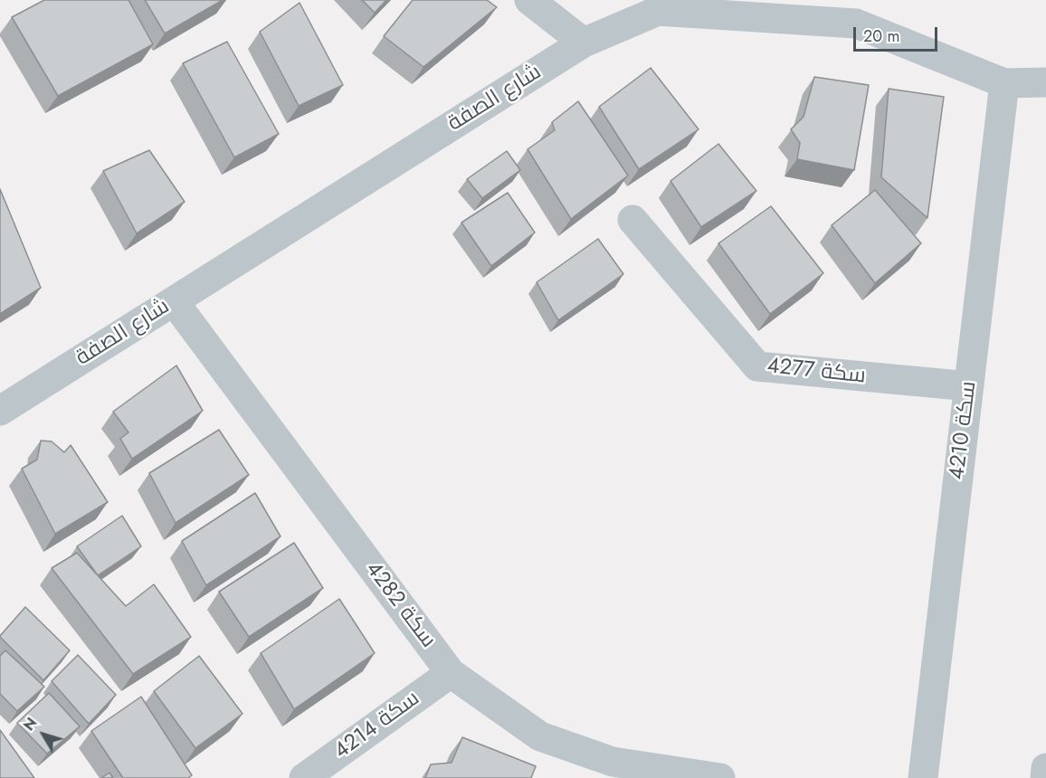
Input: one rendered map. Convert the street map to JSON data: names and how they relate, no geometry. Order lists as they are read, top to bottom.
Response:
{
  "streets": {
    "street": [
      "شارع الصفة",
      "سكة 4277",
      "سكة 4210",
      "سكة 4282",
      "سكة 4214"
    ]
  },
  "crossings": [
    ["شارع الصفة", "سكة 4210"],
    ["شارع الصفة", "سكة 4282"],
    ["سكة 4277", "سكة 4210"],
    ["سكة 4282", "سكة 4214"]
  ],
  "scale_bar": "20 m",
  "north": "top left"
}
